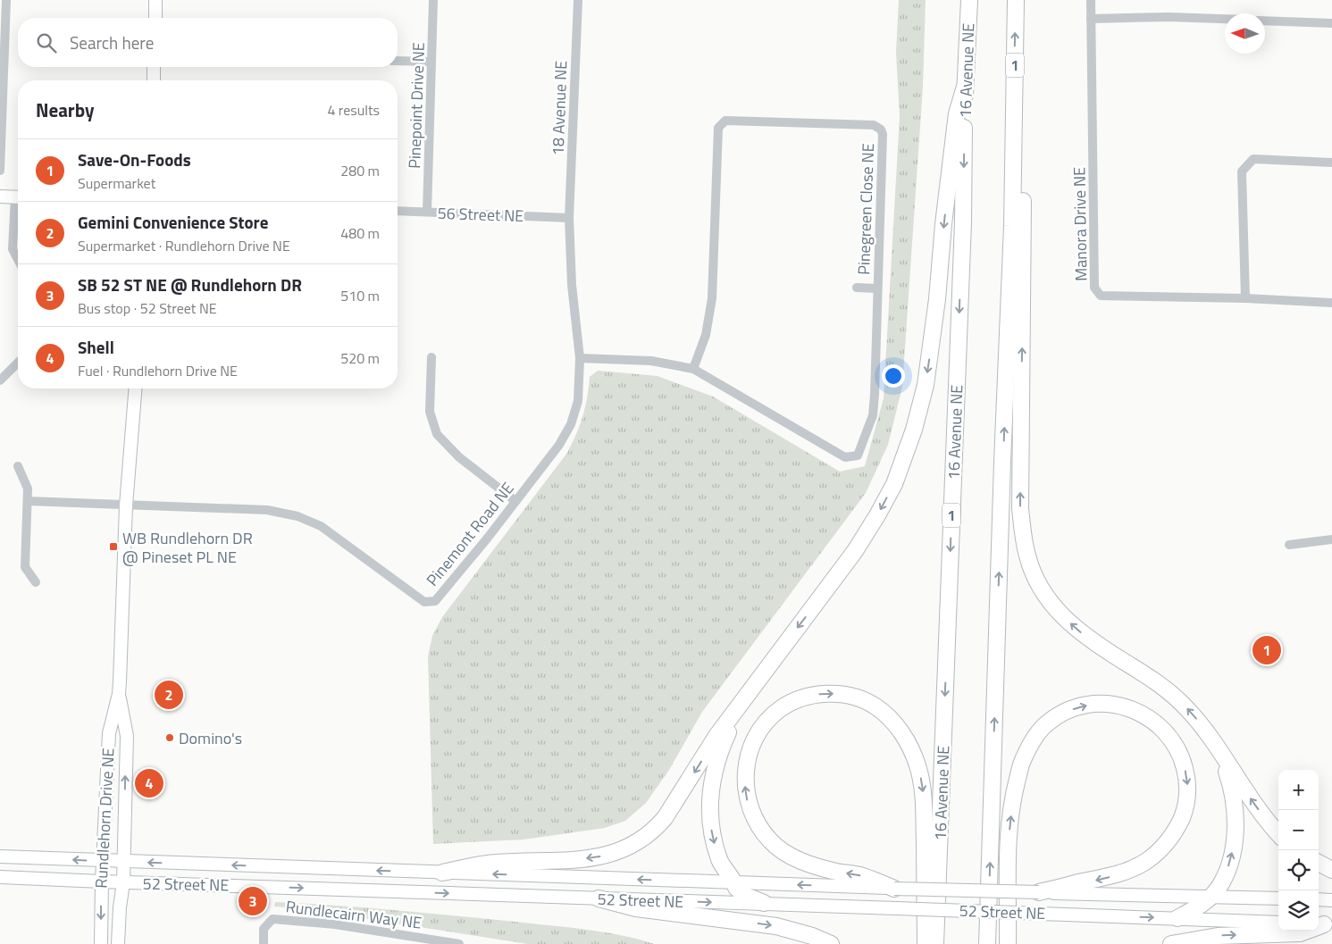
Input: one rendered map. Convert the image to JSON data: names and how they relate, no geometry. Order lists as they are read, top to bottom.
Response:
{
  "streets": {
    "highway": ["1", "16 Avenue NE"],
    "main road": ["Rundlehorn Drive NE", "52 Street NE"],
    "street": [
      "Pinepoint Drive NE",
      "18 Avenue NE",
      "Pinegreen Close NE",
      "56 Street NE",
      "Manora Drive NE",
      "Pinemont Road NE",
      "Rundlecairn Way NE"
    ]
  },
  "crossings": [
    ["Pinepoint Drive NE", "56 Street NE"],
    ["18 Avenue NE", "56 Street NE"],
    ["18 Avenue NE", "Pinemont Road NE"],
    ["Pinegreen Close NE", "Pinemont Road NE"],
    ["56 Street NE", "Pinemont Road NE"],
    ["Pinemont Road NE", "Rundlehorn Drive NE"],
    ["Rundlehorn Drive NE", "52 Street NE"]
  ],
  "places": {
    "transit": ["WB Rundlehorn DR @ Pineset PL NE"],
    "other": ["Domino's"]
  },
  "north": "left",
  "page": {
    "search": "Search here",
    "heading": ["Nearby", "4 results"],
    "list": [
      {
        "mark": "1",
        "name": "Save-On-Foods",
        "note": "Supermarket",
        "value": "280 m"
      },
      {
        "mark": "2",
        "name": "Gemini Convenience Store",
        "note": "Supermarket · Rundlehorn Drive NE",
        "value": "480 m"
      },
      {
        "mark": "3",
        "name": "SB 52 ST NE @ Rundlehorn DR",
        "note": "Bus stop · 52 Street NE",
        "value": "510 m"
      },
      {
        "mark": "4",
        "name": "Shell",
        "note": "Fuel · Rundlehorn Drive NE",
        "value": "520 m"
      }
    ],
    "pins": [
      "1",
      "2",
      "4",
      "3"
    ],
    "map_buttons": ["+", "−"]
  }
}
